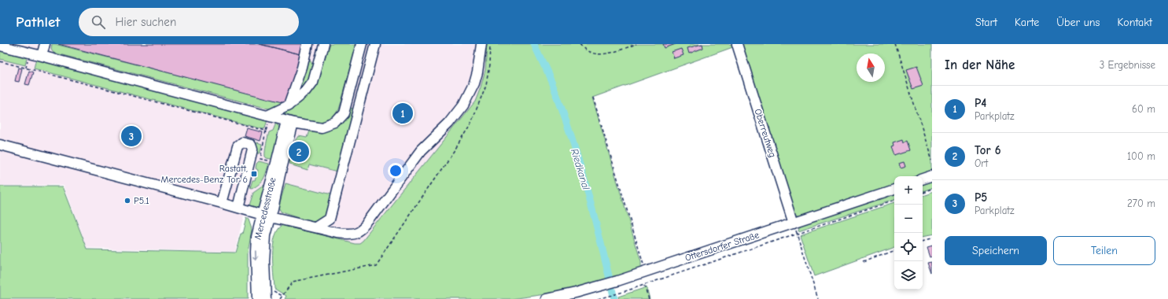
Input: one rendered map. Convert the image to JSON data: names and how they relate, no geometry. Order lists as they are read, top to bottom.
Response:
{
  "streets": {
    "street": ["Oberreutweg", "Mercedesstraße", "Ottersdorfer Straße"]
  },
  "crossings": [
    ["Oberreutweg", "Ottersdorfer Straße"]
  ],
  "water": ["Riedkanal"],
  "places": {
    "transit": ["Rastatt, Mercedes-Benz Tor 6"],
    "other": ["P5.1"]
  },
  "north": "top",
  "page": {
    "header": "Pathlet",
    "search": "Hier suchen",
    "nav": [
      "Start",
      "Karte",
      "Über uns",
      "Kontakt"
    ],
    "heading": ["In der Nähe", "3 Ergebnisse"],
    "list": [
      {
        "mark": "1",
        "name": "P4",
        "note": "Parkplatz",
        "value": "60 m"
      },
      {
        "mark": "2",
        "name": "Tor 6",
        "note": "Ort",
        "value": "100 m"
      },
      {
        "mark": "3",
        "name": "P5",
        "note": "Parkplatz",
        "value": "270 m"
      }
    ],
    "pins": ["1", "3", "2"],
    "map_buttons": ["+", "−"],
    "buttons": ["Speichern", "Teilen"]
  }
}
